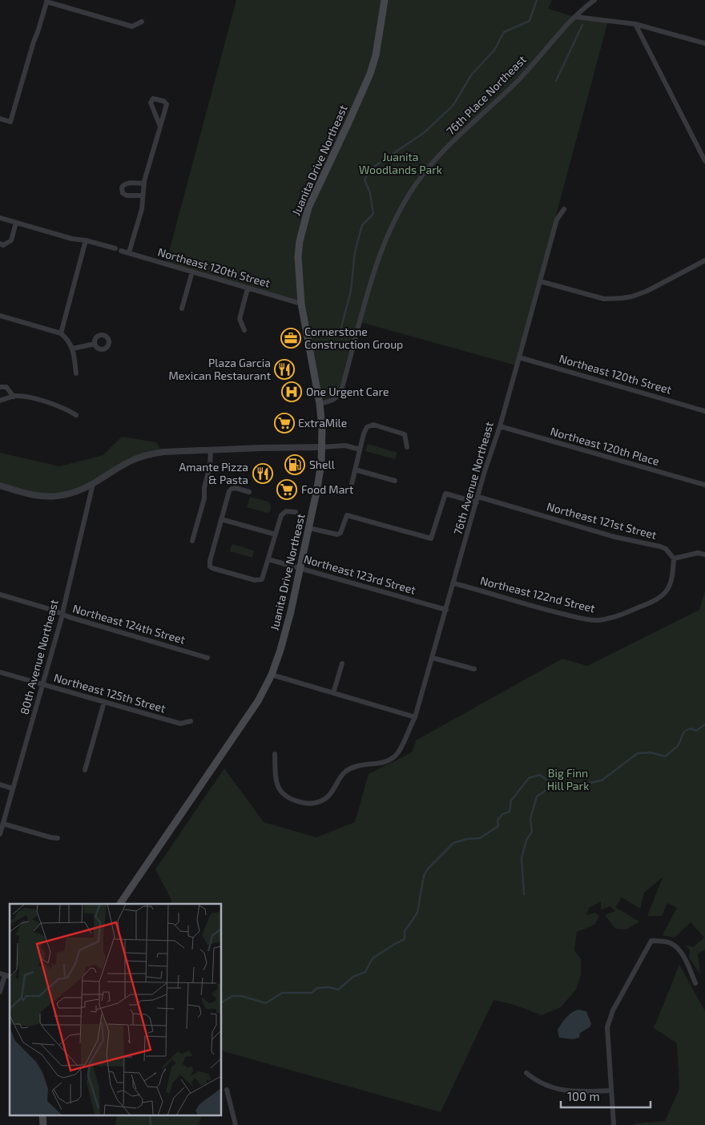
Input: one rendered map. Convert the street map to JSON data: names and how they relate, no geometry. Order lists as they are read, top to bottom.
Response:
{
  "streets": {
    "main road": ["Juanita Drive Northeast"],
    "street": [
      "76th Place Northeast",
      "Northeast 120th Street",
      "Northeast 120th Place",
      "76th Avenue Northeast",
      "Northeast 121st Street",
      "Northeast 123rd Street",
      "Northeast 122nd Street",
      "Northeast 124th Street",
      "80th Avenue Northeast",
      "Northeast 125th Street"
    ]
  },
  "crossings": [
    ["76th Place Northeast", "Juanita Drive Northeast"],
    ["Juanita Drive Northeast", "Northeast 120th Street"],
    ["Juanita Drive Northeast", "Northeast 121st Street"],
    ["Juanita Drive Northeast", "Northeast 123rd Street"],
    ["Northeast 120th Street", "76th Avenue Northeast"],
    ["Northeast 120th Place", "76th Avenue Northeast"],
    ["76th Avenue Northeast", "Northeast 121st Street"],
    ["76th Avenue Northeast", "Northeast 123rd Street"],
    ["76th Avenue Northeast", "Northeast 122nd Street"],
    ["Northeast 121st Street", "Northeast 122nd Street"],
    ["Northeast 124th Street", "80th Avenue Northeast"],
    ["80th Avenue Northeast", "Northeast 125th Street"]
  ],
  "parks": ["Juanita Woodlands Park", "Big Finn Hill Park"],
  "places": {
    "office": ["Cornerstone Construction Group"],
    "restaurant": ["Plaza Garcia Mexican Restaurant", "Amante Pizza & Pasta"],
    "hospital": ["One Urgent Care"],
    "supermarket": ["ExtraMile", "Food Mart"],
    "fuel station": ["Shell"]
  },
  "scale_bar": "100 m"
}
